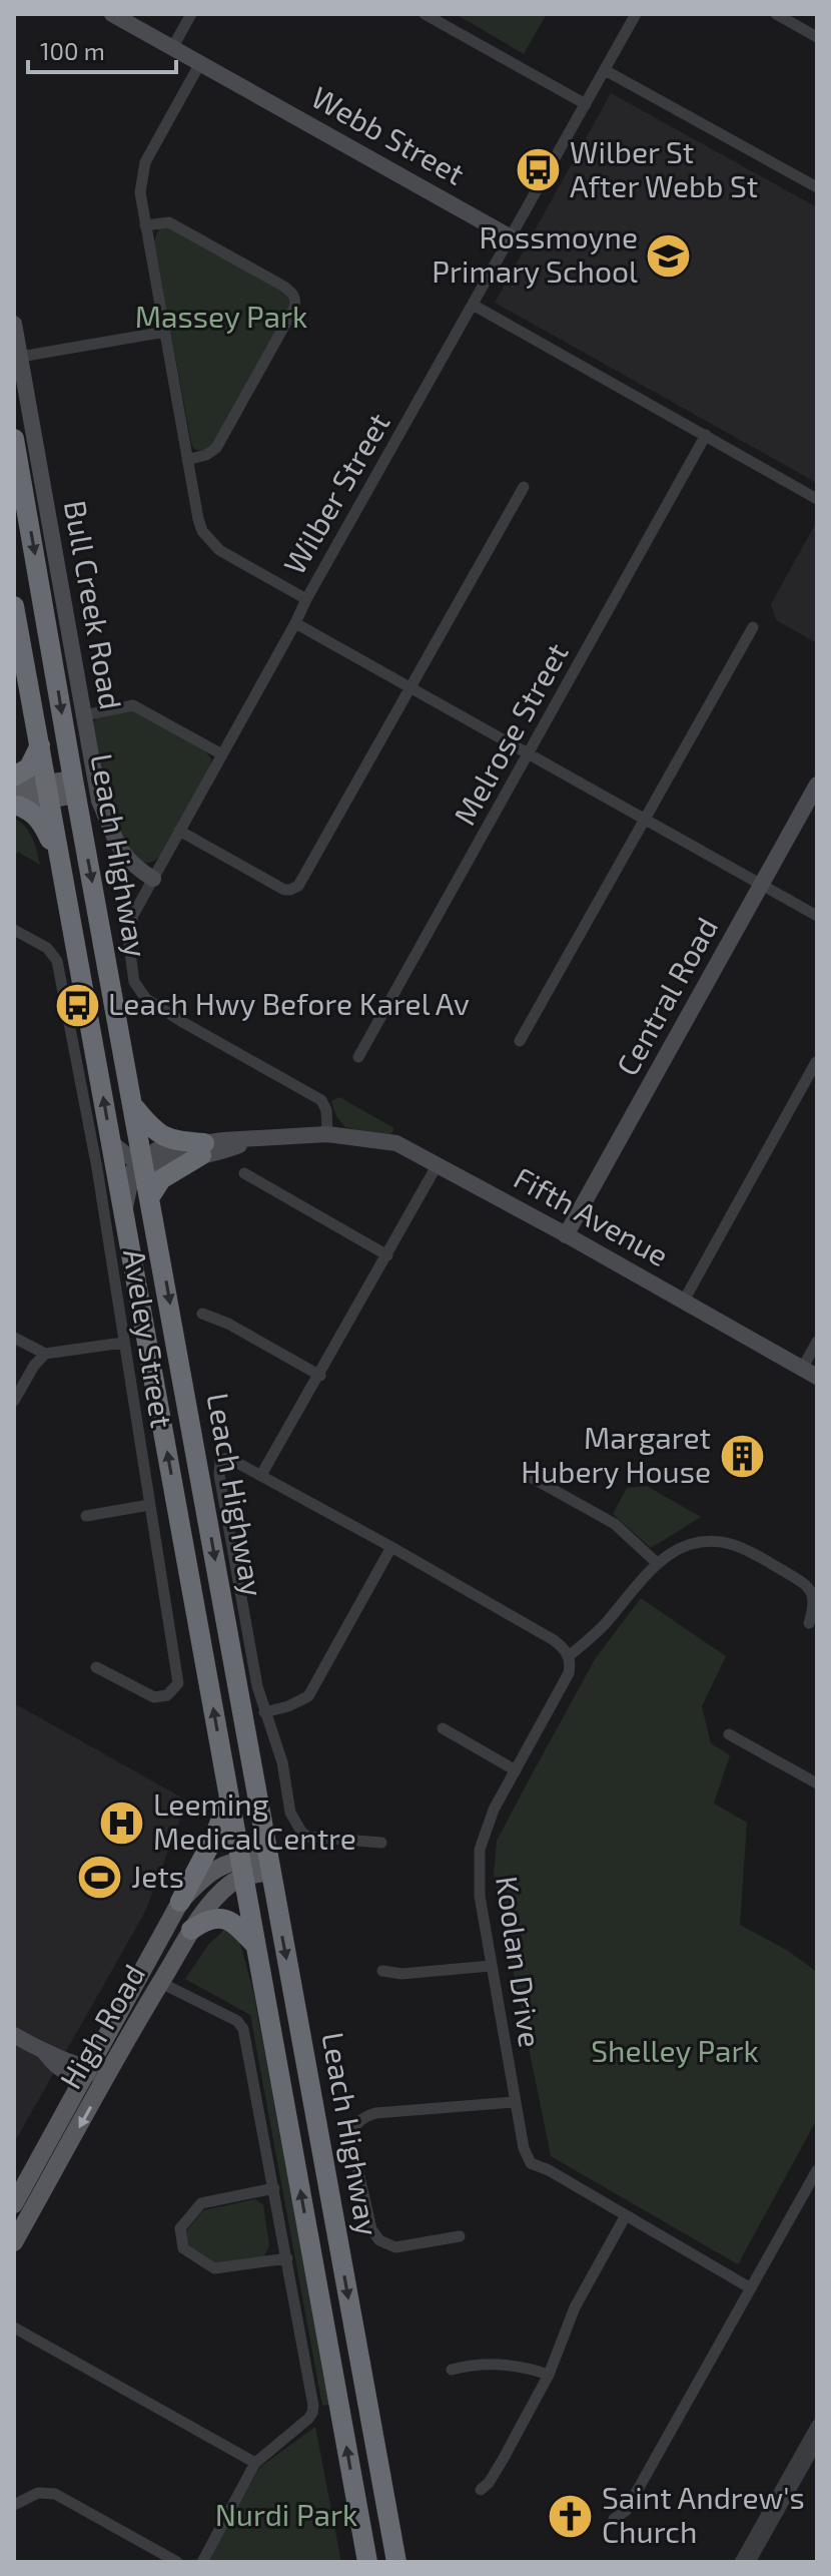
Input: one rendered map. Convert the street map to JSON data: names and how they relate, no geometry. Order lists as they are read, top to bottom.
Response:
{
  "streets": {
    "highway": ["Leach Highway"],
    "main road": ["High Road"],
    "street": [
      "Webb Street",
      "Wilber Street",
      "Bull Creek Road",
      "Melrose Street",
      "Central Road",
      "Fifth Avenue",
      "Aveley Street",
      "Koolan Drive"
    ]
  },
  "crossings": [
    ["Webb Street", "Wilber Street"],
    ["Wilber Street", "Bull Creek Road"],
    ["Wilber Street", "Fifth Avenue"],
    ["Leach Highway", "Fifth Avenue"],
    ["Leach Highway", "High Road"],
    ["Central Road", "Fifth Avenue"]
  ],
  "parks": ["Massey Park", "Shelley Park", "Nurdi Park"],
  "places": {
    "bus stop": ["Wilber St After Webb St", "Leach Hwy Before Karel Av"],
    "school or university": ["Rossmoyne Primary School"],
    "building": ["Margaret Hubery House"],
    "hospital": ["Leeming Medical Centre"],
    "sports": ["Jets"],
    "church": ["Saint Andrew's Church"]
  },
  "scale_bar": "100 m"
}
